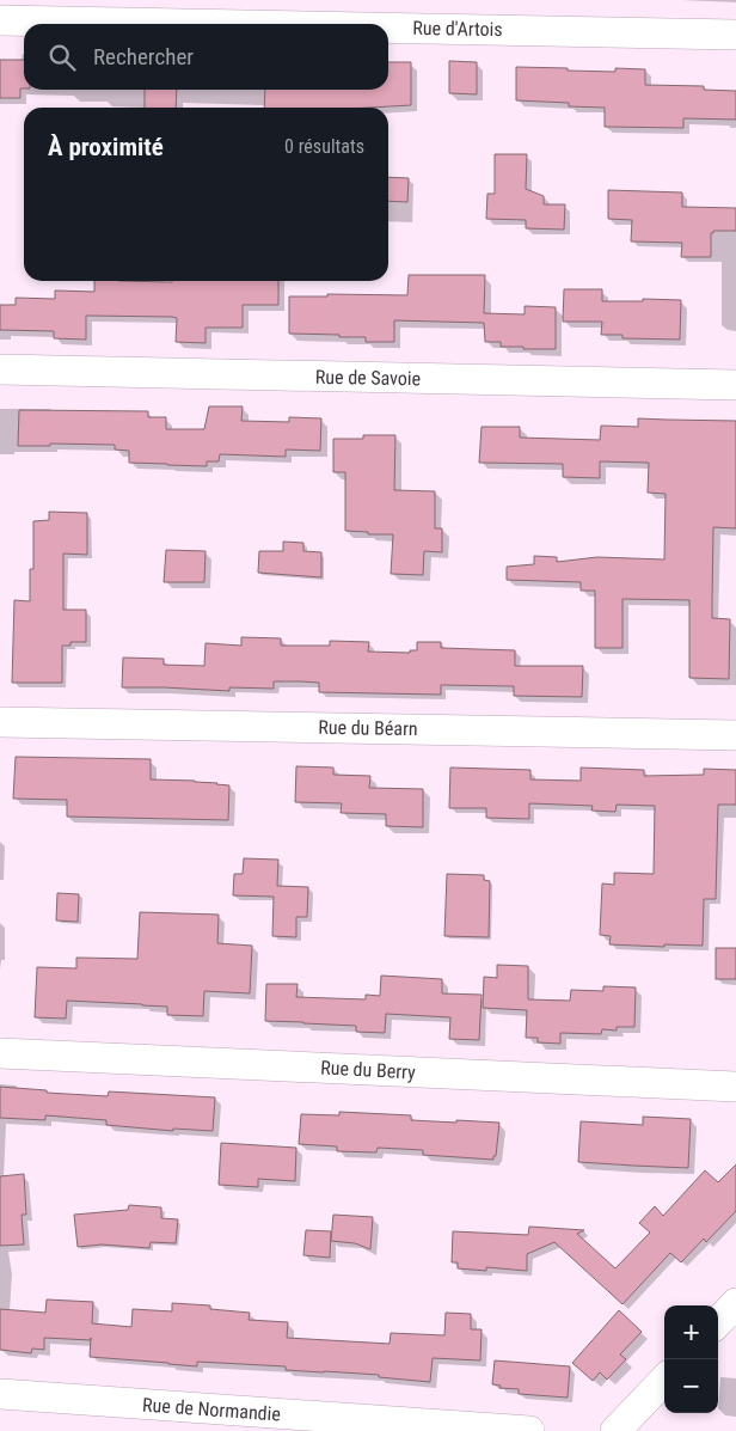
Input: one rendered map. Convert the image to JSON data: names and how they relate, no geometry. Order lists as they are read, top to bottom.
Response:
{
  "streets": {
    "street": [
      "Rue d'Artois",
      "Rue de Savoie",
      "Rue du Béarn",
      "Rue du Berry",
      "Rue de Normandie"
    ]
  },
  "page": {
    "search": "Rechercher",
    "heading": ["À proximité", "0 résultats"],
    "map_buttons": ["+", "−"]
  }
}
